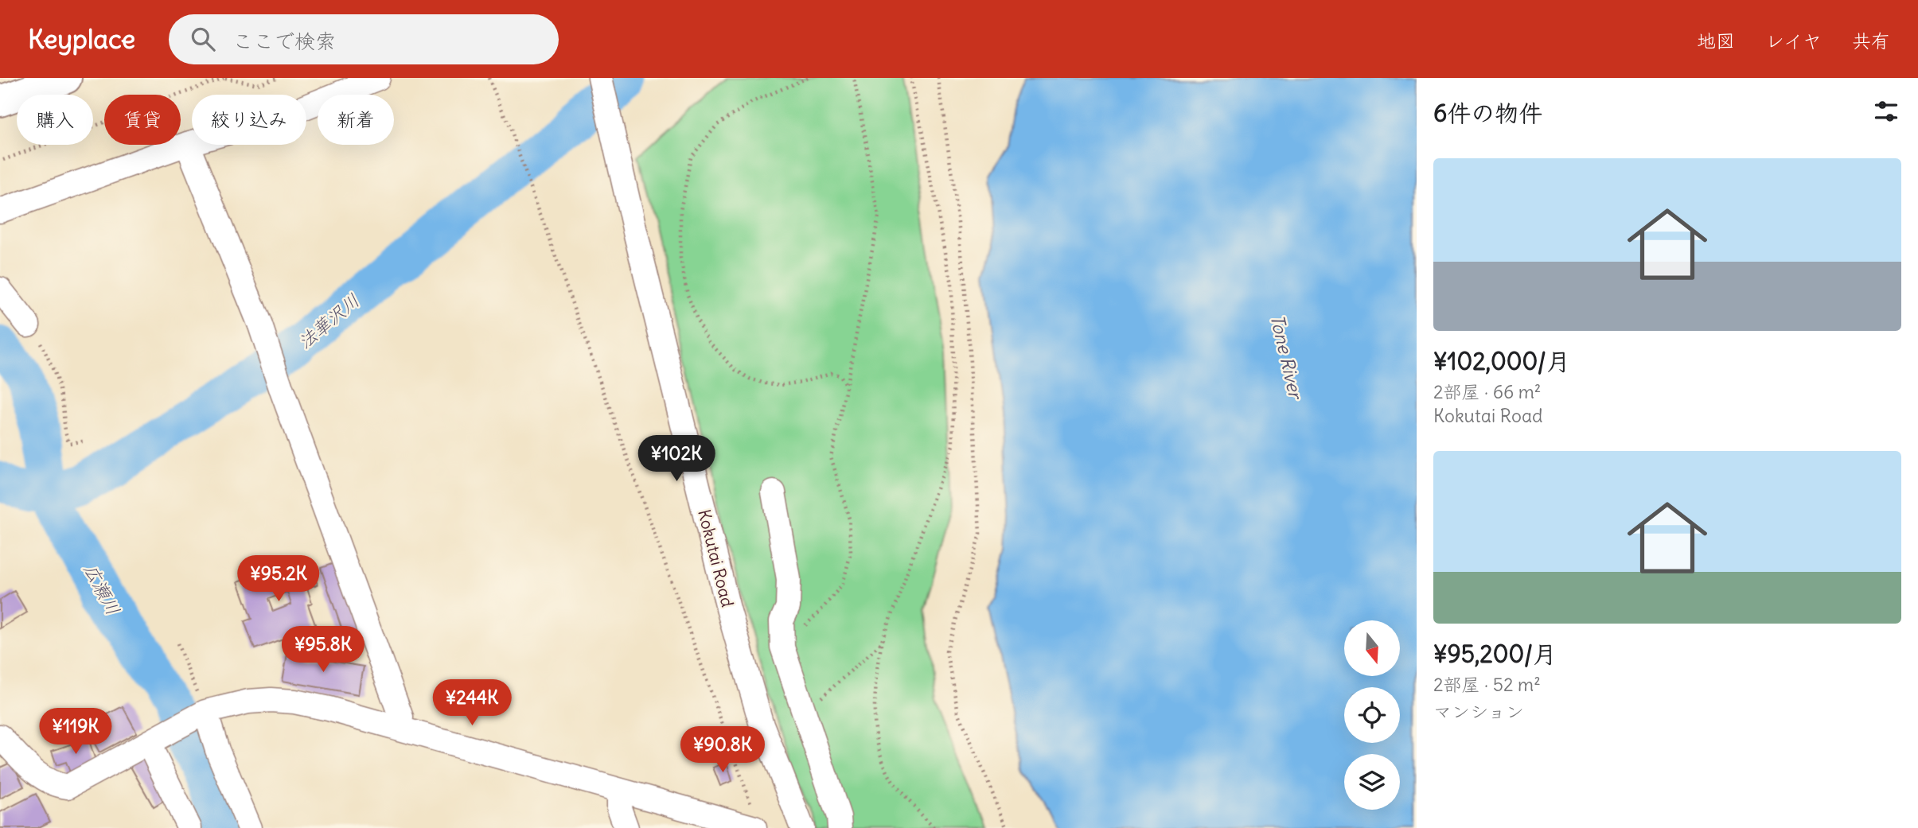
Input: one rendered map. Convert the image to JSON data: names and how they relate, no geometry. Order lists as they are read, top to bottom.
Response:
{
  "streets": {
    "street": ["Kokutai Road"]
  },
  "water": ["法華沢川", "Tone River", "広瀬川"],
  "north": "bottom",
  "page": {
    "header": "Keyplace",
    "search": "ここで検索",
    "nav": ["地図", "レイヤ", "共有"],
    "heading": "6件の物件",
    "chip": [
      "購入",
      "賃貸",
      "絞り込み",
      "新着"
    ],
    "list": [
      {
        "name": "¥102,000/月",
        "note": "2部屋 · 66 m² · Kokutai Road"
      },
      {
        "name": "¥95,200/月",
        "note": "2部屋 · 52 m² · マンション"
      }
    ],
    "price": [
      "¥102K",
      "¥95.2K",
      "¥95.8K",
      "¥244K",
      "¥119K",
      "¥90.8K"
    ]
  }
}
